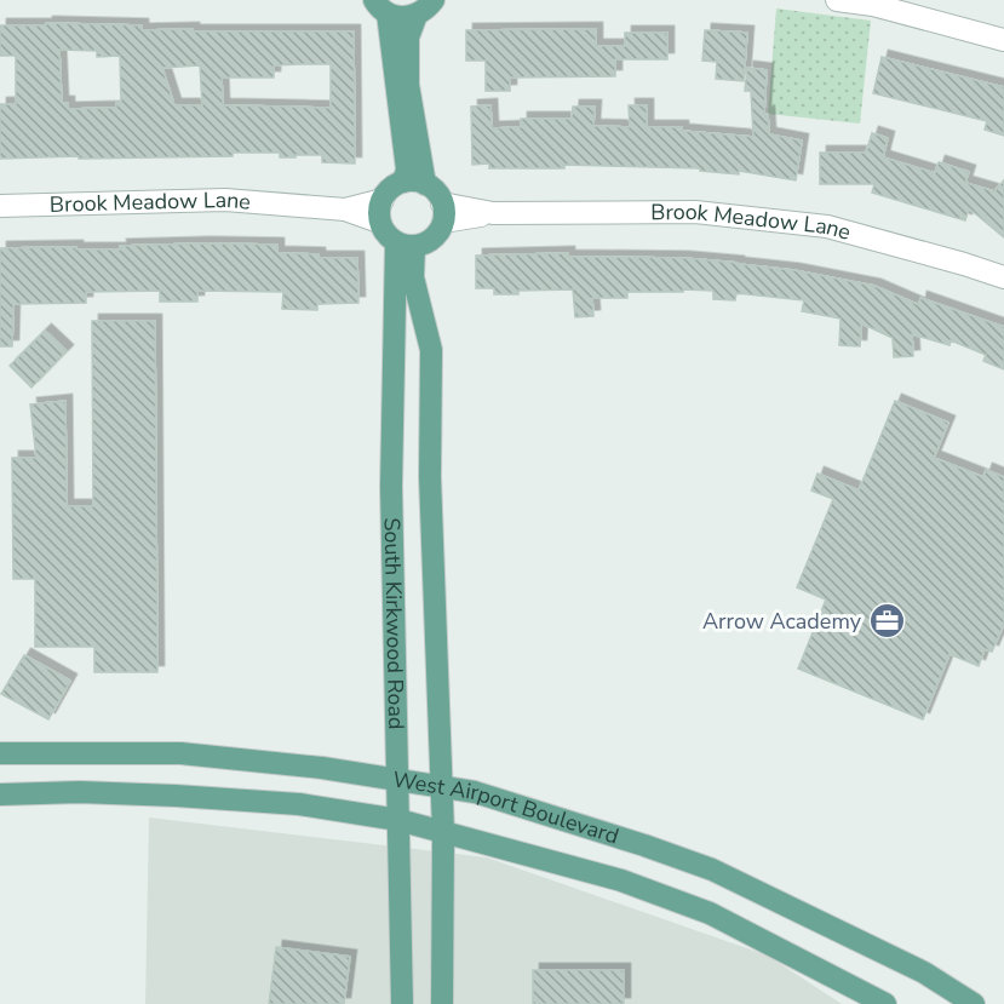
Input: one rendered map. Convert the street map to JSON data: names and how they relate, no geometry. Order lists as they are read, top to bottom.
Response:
{
  "streets": {
    "main road": ["South Kirkwood Road", "West Airport Boulevard"],
    "street": ["Brook Meadow Lane"]
  },
  "crossings": [
    ["Brook Meadow Lane", "South Kirkwood Road"],
    ["South Kirkwood Road", "West Airport Boulevard"]
  ],
  "places": {
    "office": ["Arrow Academy"]
  }
}
